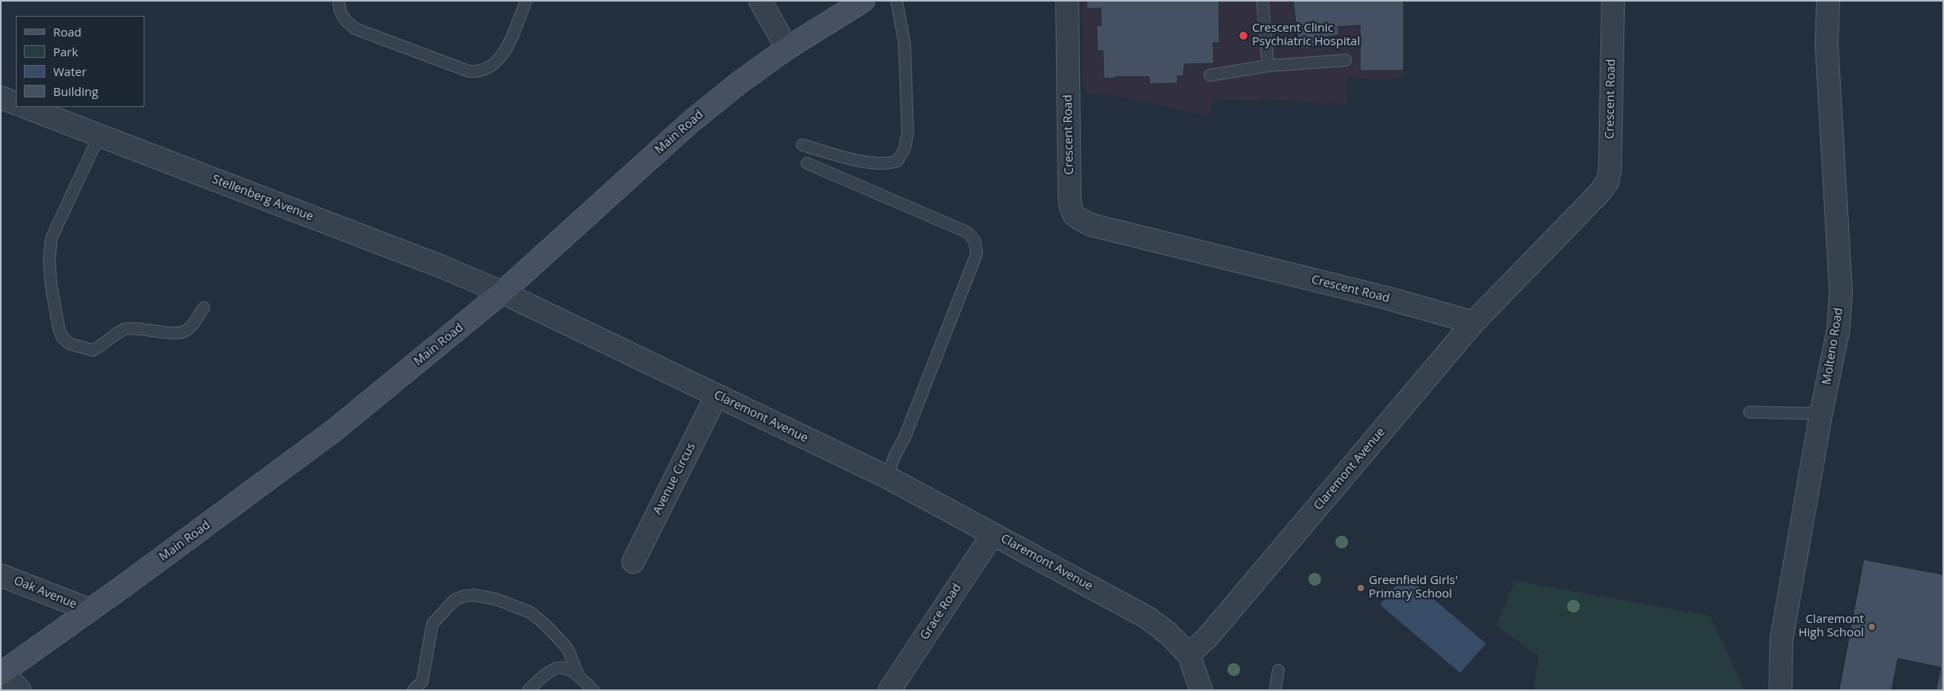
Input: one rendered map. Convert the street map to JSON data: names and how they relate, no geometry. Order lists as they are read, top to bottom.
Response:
{
  "streets": {
    "main road": ["Main Road"],
    "street": [
      "Crescent Road",
      "Stellenberg Avenue",
      "Molteno Road",
      "Claremont Avenue",
      "Avenue Circus",
      "Oak Avenue",
      "Grace Road"
    ]
  },
  "crossings": [
    ["Crescent Road", "Claremont Avenue"],
    ["Main Road", "Stellenberg Avenue"],
    ["Main Road", "Claremont Avenue"],
    ["Main Road", "Oak Avenue"],
    ["Stellenberg Avenue", "Claremont Avenue"],
    ["Claremont Avenue", "Avenue Circus"],
    ["Claremont Avenue", "Grace Road"]
  ],
  "places": ["Crescent Clinic Psychiatric Hospital", "Greenfield Girls' Primary School", "Claremont High School"],
  "legend": [
    "Road",
    "Park",
    "Water",
    "Building"
  ]
}
